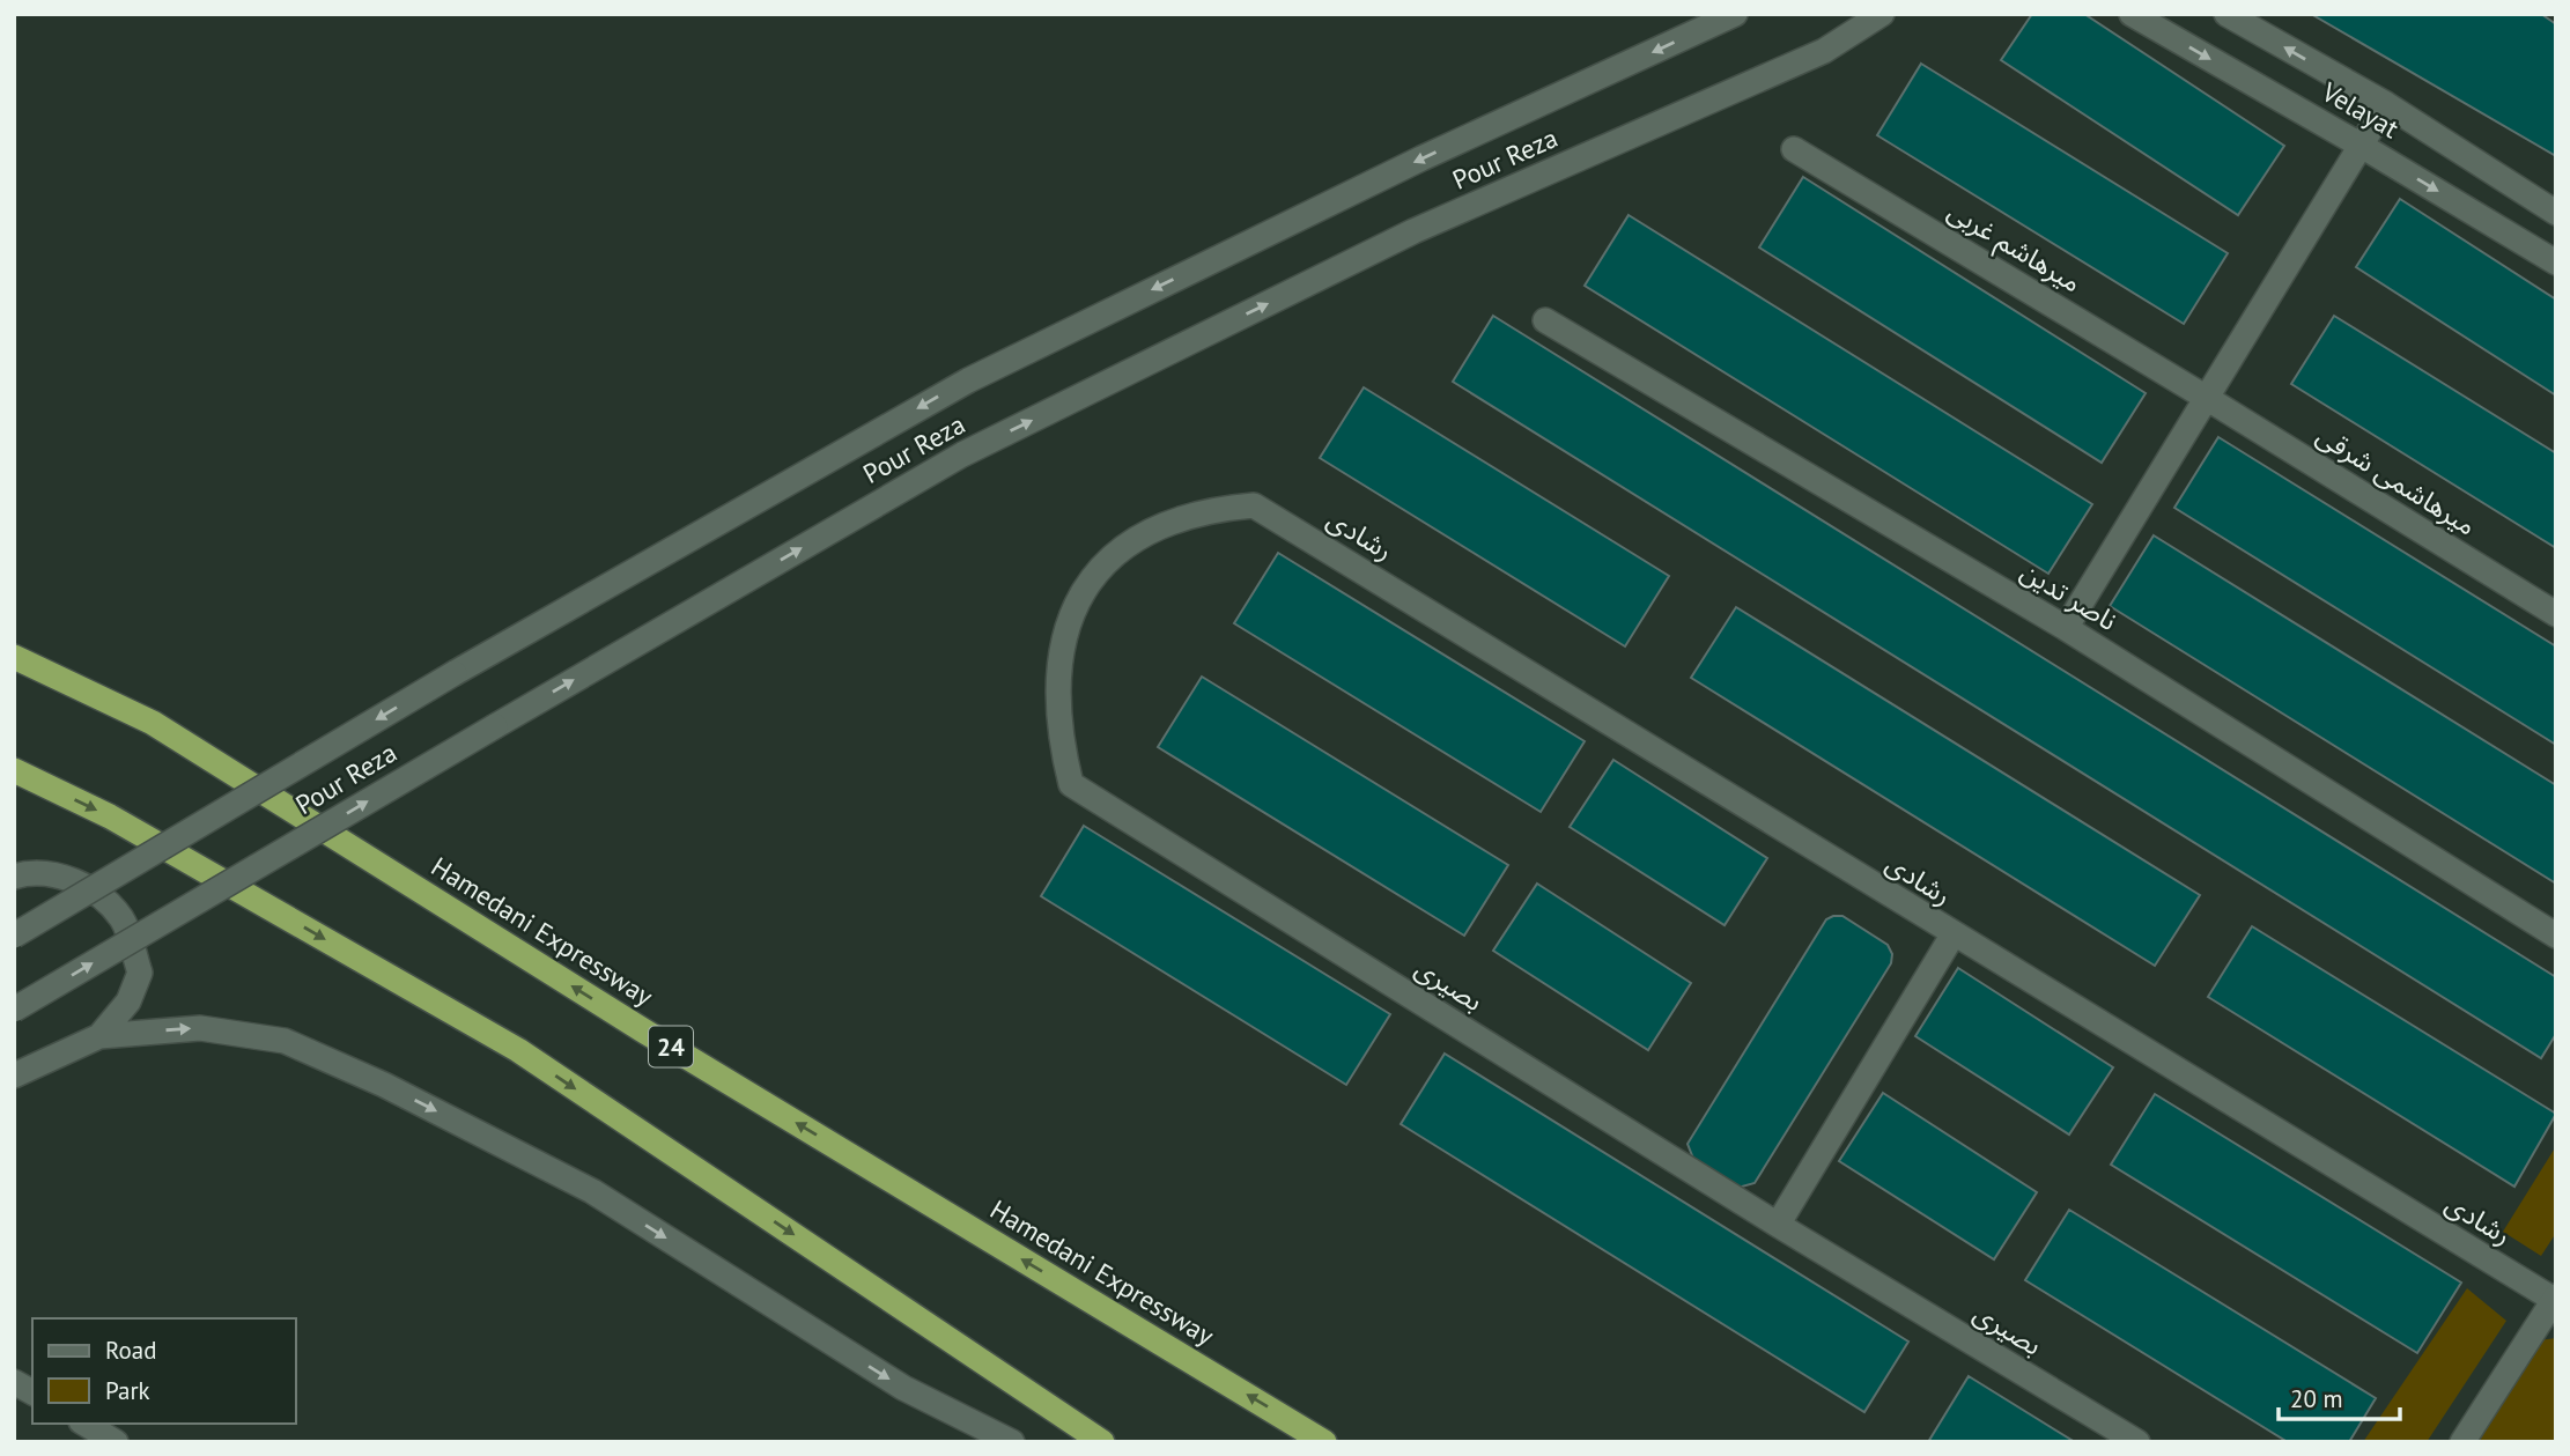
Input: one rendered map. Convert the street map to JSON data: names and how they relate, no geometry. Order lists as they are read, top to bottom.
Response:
{
  "streets": {
    "highway": ["Hamedani Expressway", "24"],
    "street": [
      "Velayat",
      "Pour Reza",
      "میرهاشم غربی",
      "میرهاشمی شرقی",
      "رشادی",
      "ناصر تدین",
      "بصیری"
    ]
  },
  "crossings": [
    ["میرهاشم غربی", "میرهاشمی شرقی"],
    ["رشادی", "بصیری"]
  ],
  "legend": ["Road", "Park"],
  "scale_bar": "20 m"
}
